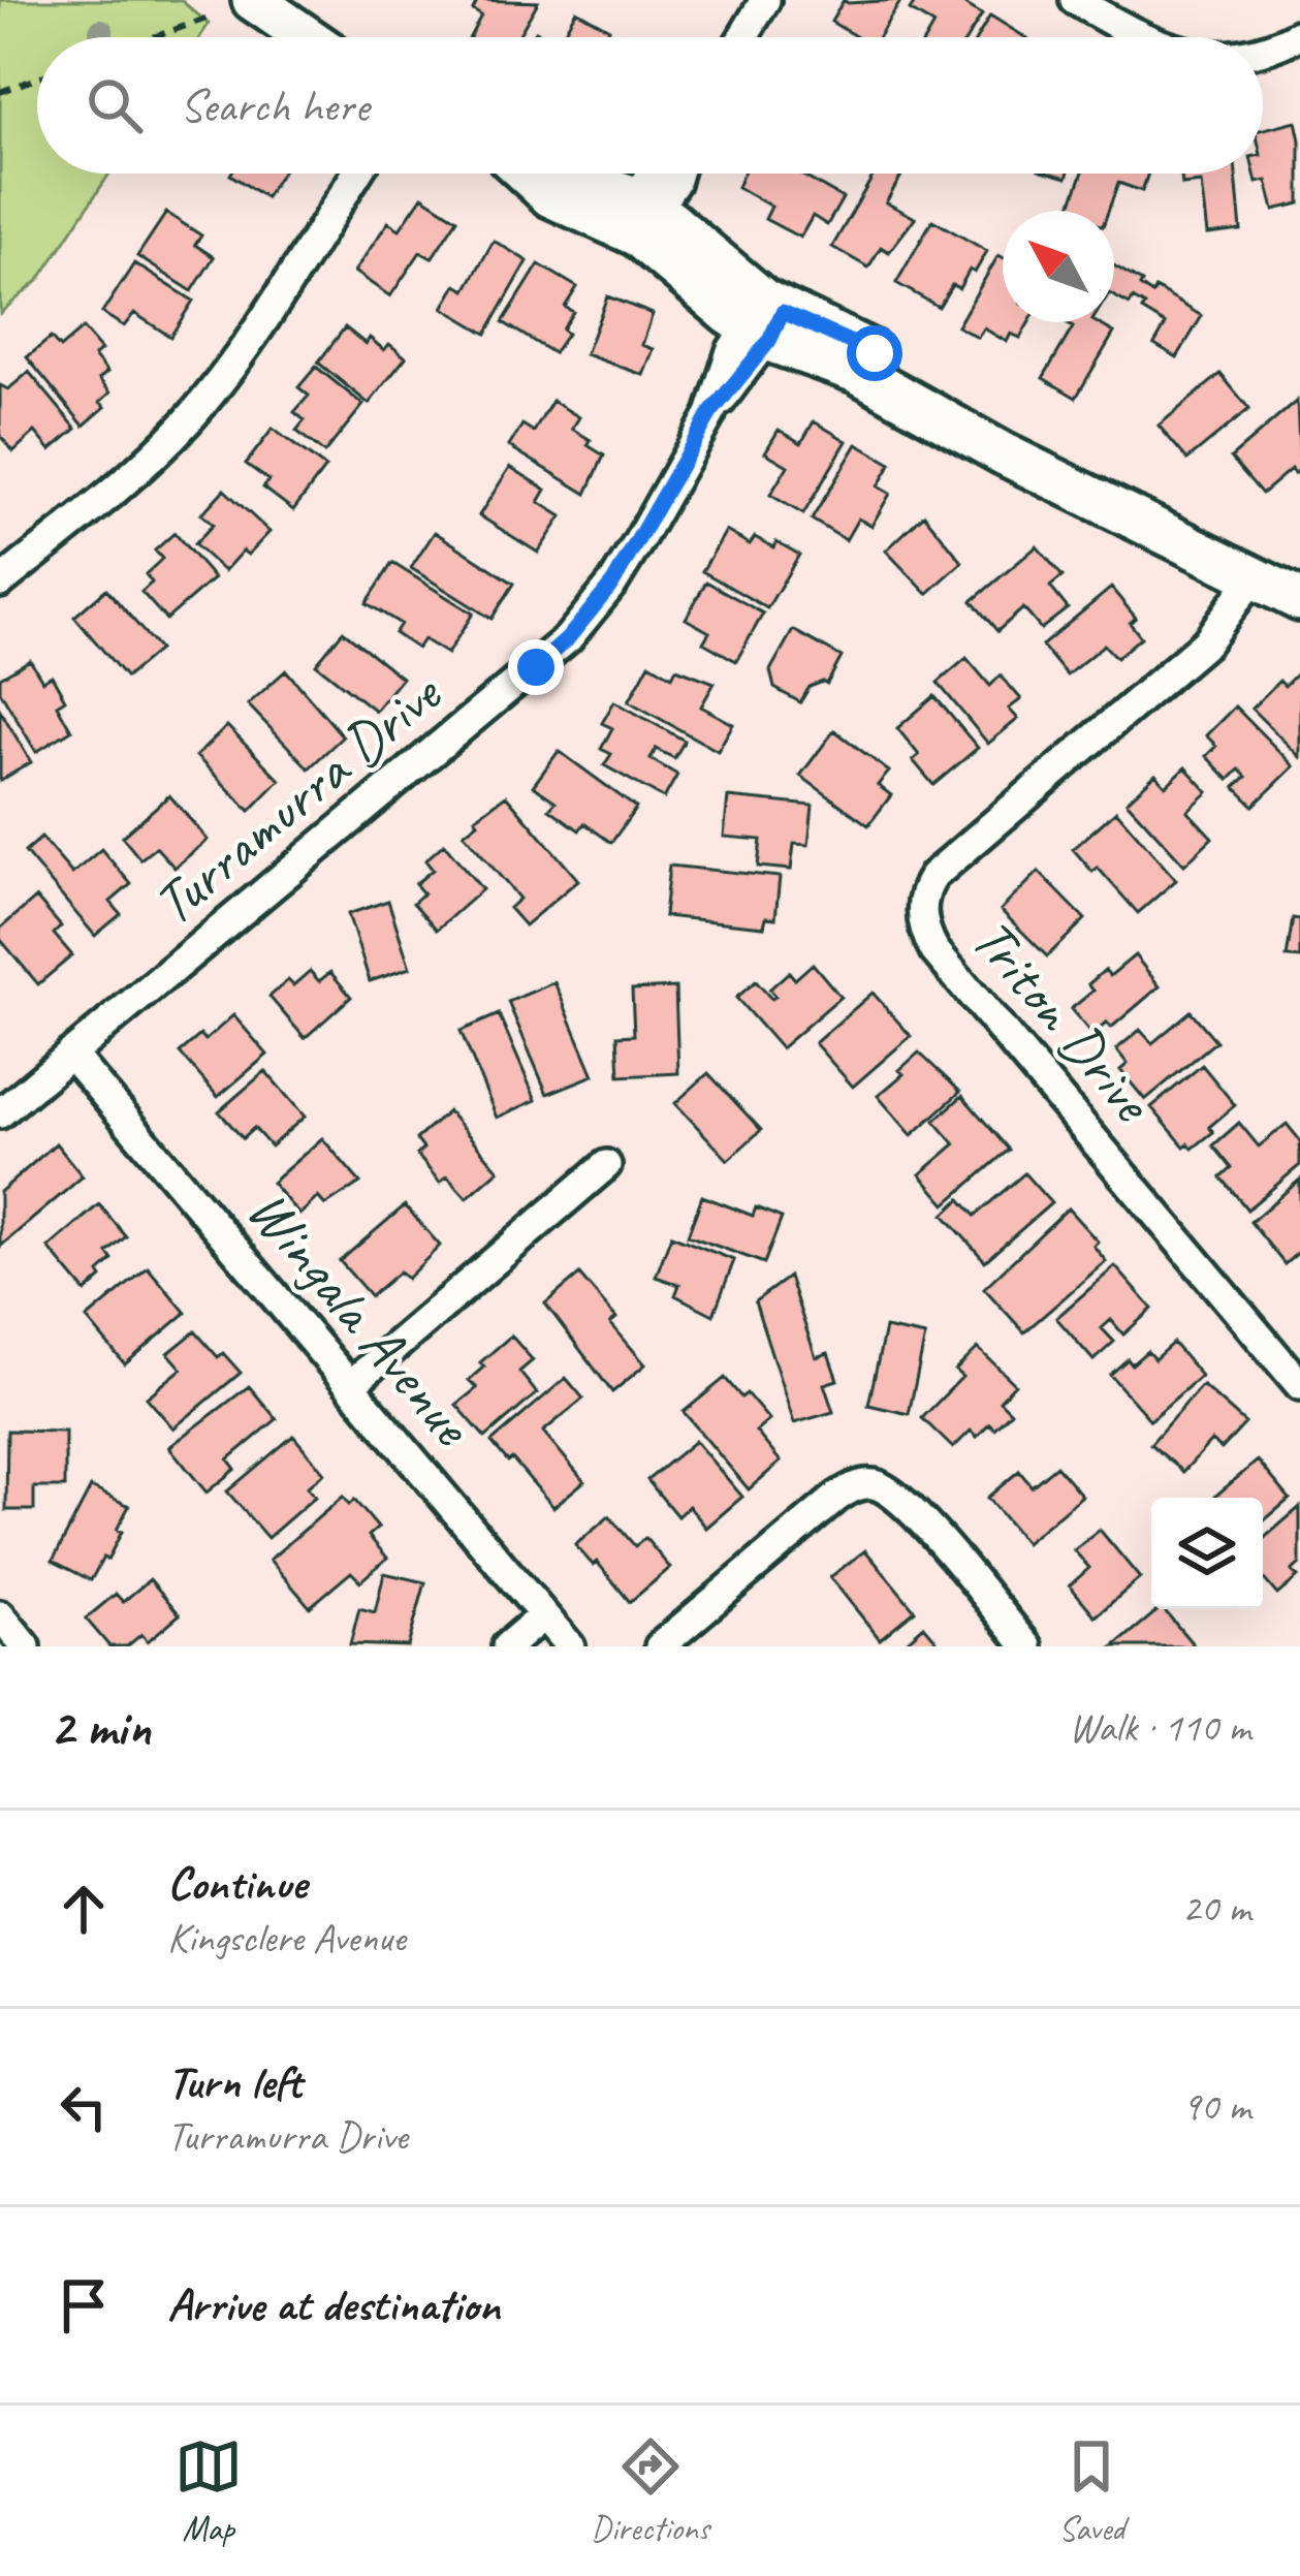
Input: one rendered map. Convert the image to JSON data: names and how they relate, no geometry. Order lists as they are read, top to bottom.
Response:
{
  "streets": {
    "street": ["Turramurra Drive", "Triton Drive", "Wingala Avenue"]
  },
  "crossings": [
    ["Turramurra Drive", "Wingala Avenue"]
  ],
  "north": "top left",
  "page": {
    "search": "Search here",
    "heading": ["2 min", "Walk · 110 m"],
    "list": [
      ["Continue", "Kingsclere Avenue", "20 m"],
      ["Turn left", "Turramurra Drive", "90 m"],
      "Arrive at destination"
    ],
    "nav": ["Map", "Directions", "Saved"]
  }
}
